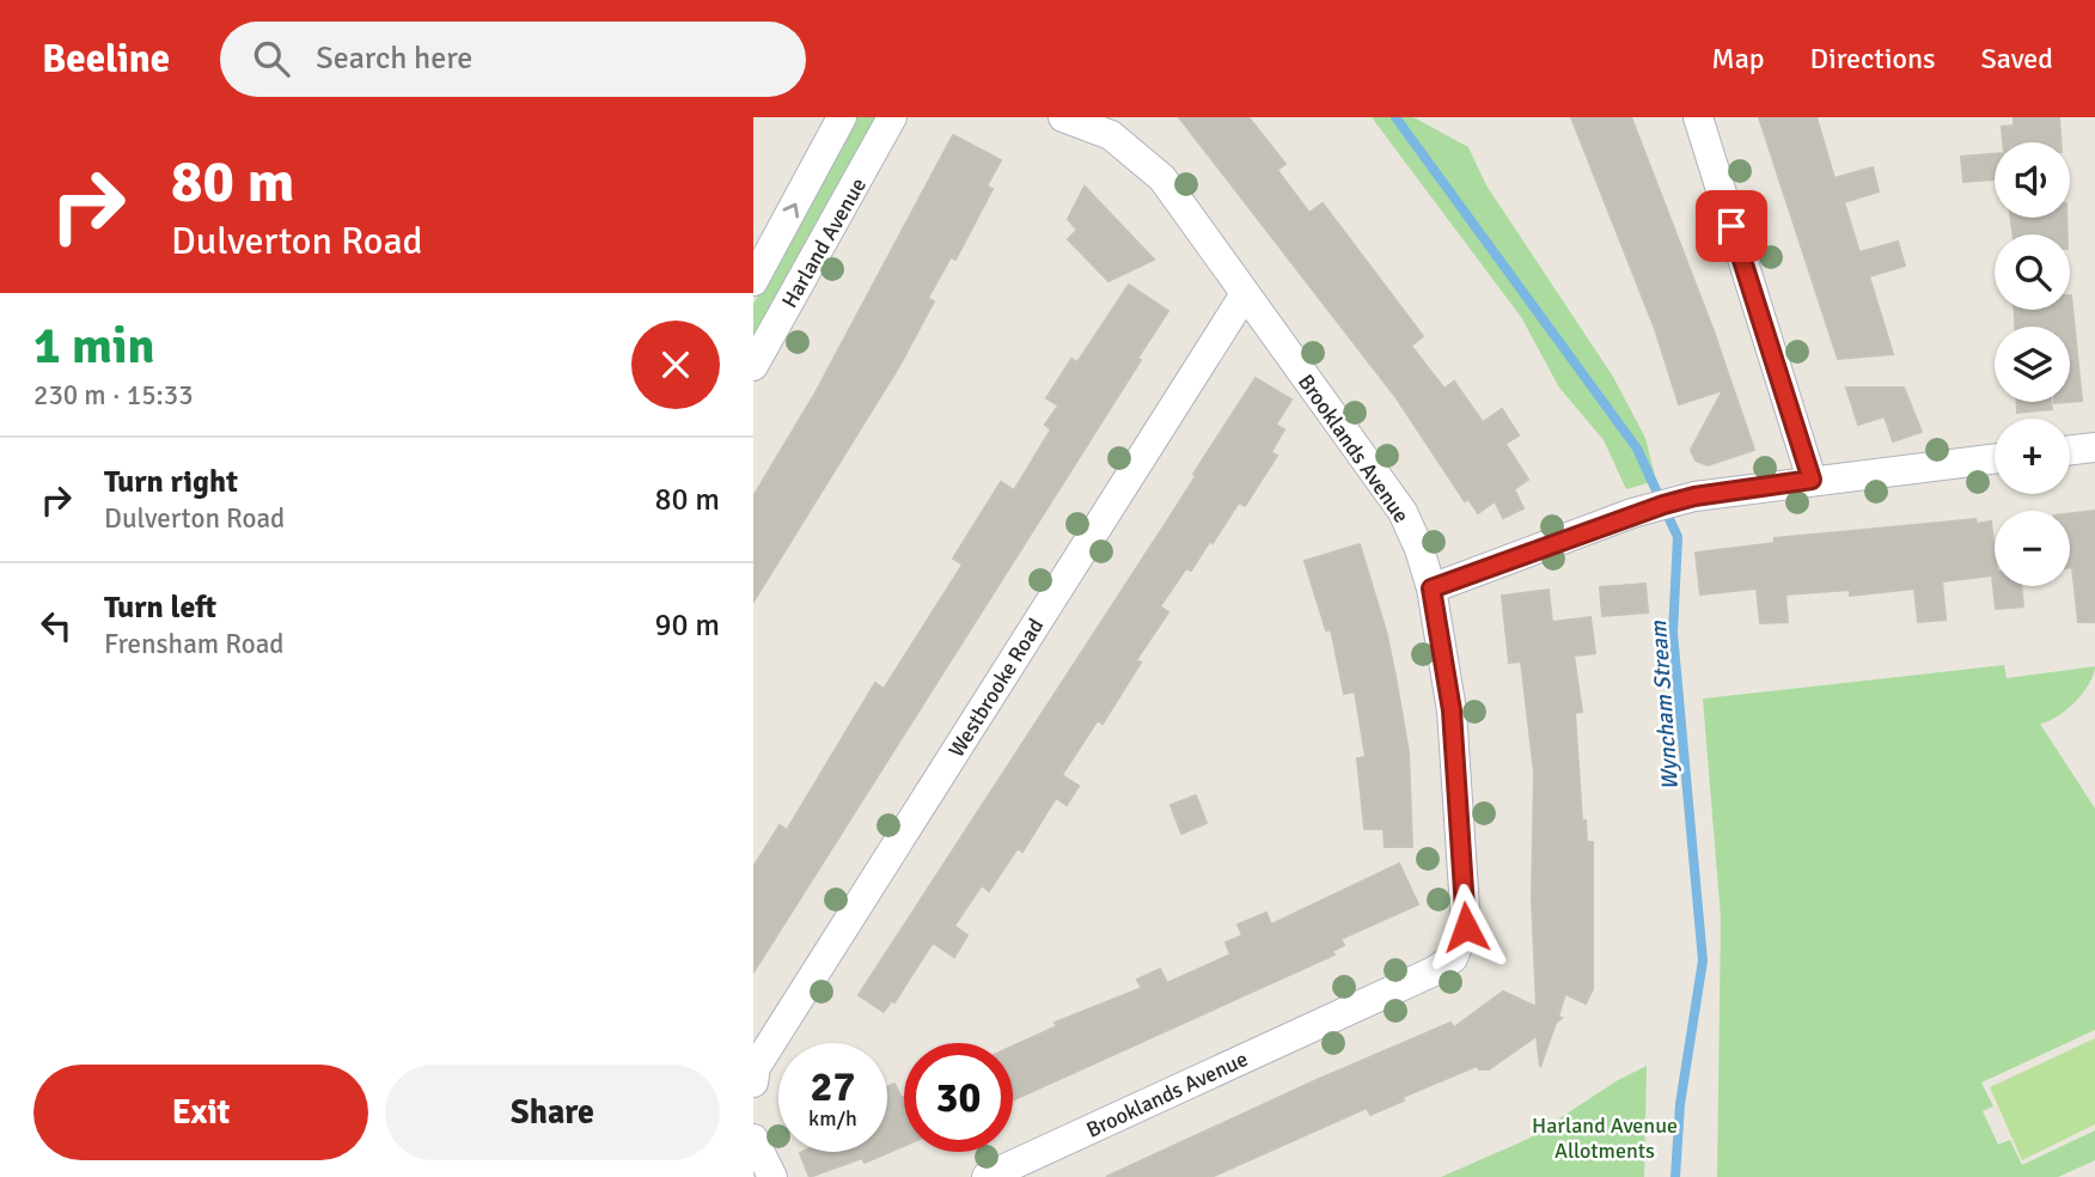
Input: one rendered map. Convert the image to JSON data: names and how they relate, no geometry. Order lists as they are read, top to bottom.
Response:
{
  "streets": {
    "street": ["Harland Avenue", "Brooklands Avenue", "Westbrooke Road"]
  },
  "crossings": [
    ["Brooklands Avenue", "Westbrooke Road"]
  ],
  "water": ["Wyncham Stream"],
  "parks": ["Harland Avenue Allotments"],
  "page": {
    "header": "Beeline",
    "search": "Search here",
    "nav": ["Map", "Directions", "Saved"],
    "turn": ["80 m", "Dulverton Road"],
    "map_buttons": ["+", "−"],
    "heading": ["1 min", "230 m · 15:33"],
    "list": [
      {
        "name": "Turn right",
        "note": "Dulverton Road",
        "value": "80 m"
      },
      {
        "name": "Turn left",
        "note": "Frensham Road",
        "value": "90 m"
      }
    ],
    "speed": "27 km/h",
    "limit": "30",
    "buttons": ["Exit", "Share"]
  }
}
